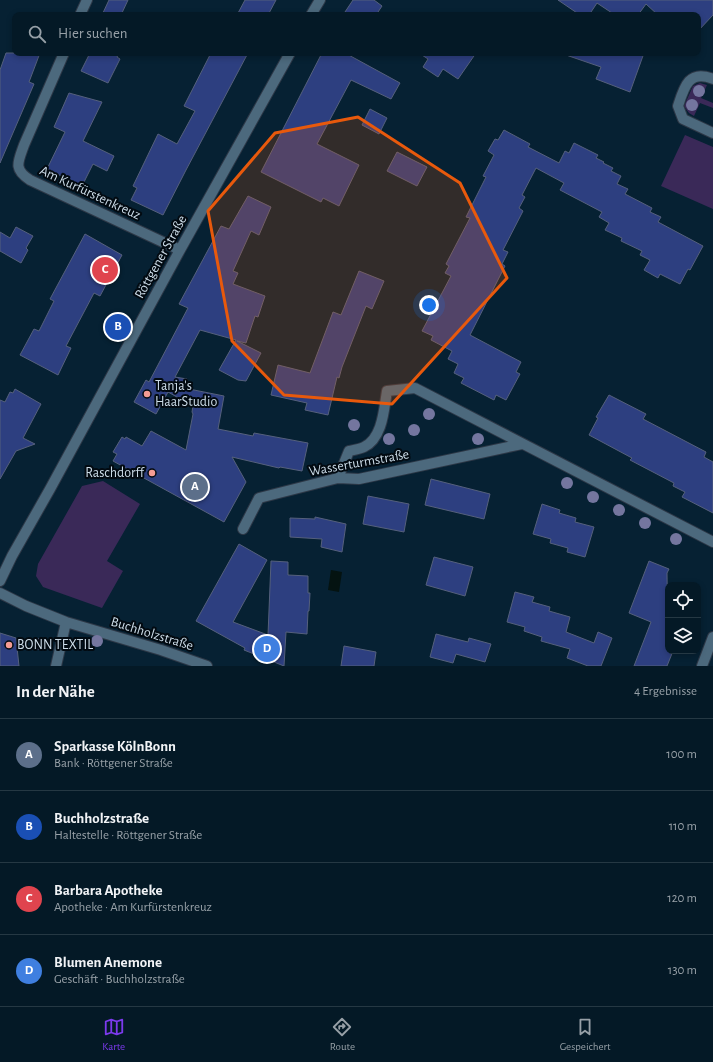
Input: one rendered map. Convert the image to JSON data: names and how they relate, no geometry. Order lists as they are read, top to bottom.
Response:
{
  "streets": {
    "street": [
      "Am Kurfürstenkreuz",
      "Röttgener Straße",
      "Wasserturmstraße",
      "Buchholzstraße"
    ]
  },
  "crossings": [
    ["Am Kurfürstenkreuz", "Röttgener Straße"]
  ],
  "places": ["Tanja's HaarStudio", "Raschdorff", "BONN TEXTIL"],
  "page": {
    "search": "Hier suchen",
    "pins": [
      "C",
      "B",
      "A",
      "D"
    ],
    "heading": ["In der Nähe", "4 Ergebnisse"],
    "list": [
      {
        "mark": "A",
        "name": "Sparkasse KölnBonn",
        "note": "Bank · Röttgener Straße",
        "value": "100 m"
      },
      {
        "mark": "B",
        "name": "Buchholzstraße",
        "note": "Haltestelle · Röttgener Straße",
        "value": "110 m"
      },
      {
        "mark": "C",
        "name": "Barbara Apotheke",
        "note": "Apotheke · Am Kurfürstenkreuz",
        "value": "120 m"
      },
      {
        "mark": "D",
        "name": "Blumen Anemone",
        "note": "Geschäft · Buchholzstraße",
        "value": "130 m"
      }
    ],
    "nav": ["Karte", "Route", "Gespeichert"]
  }
}
